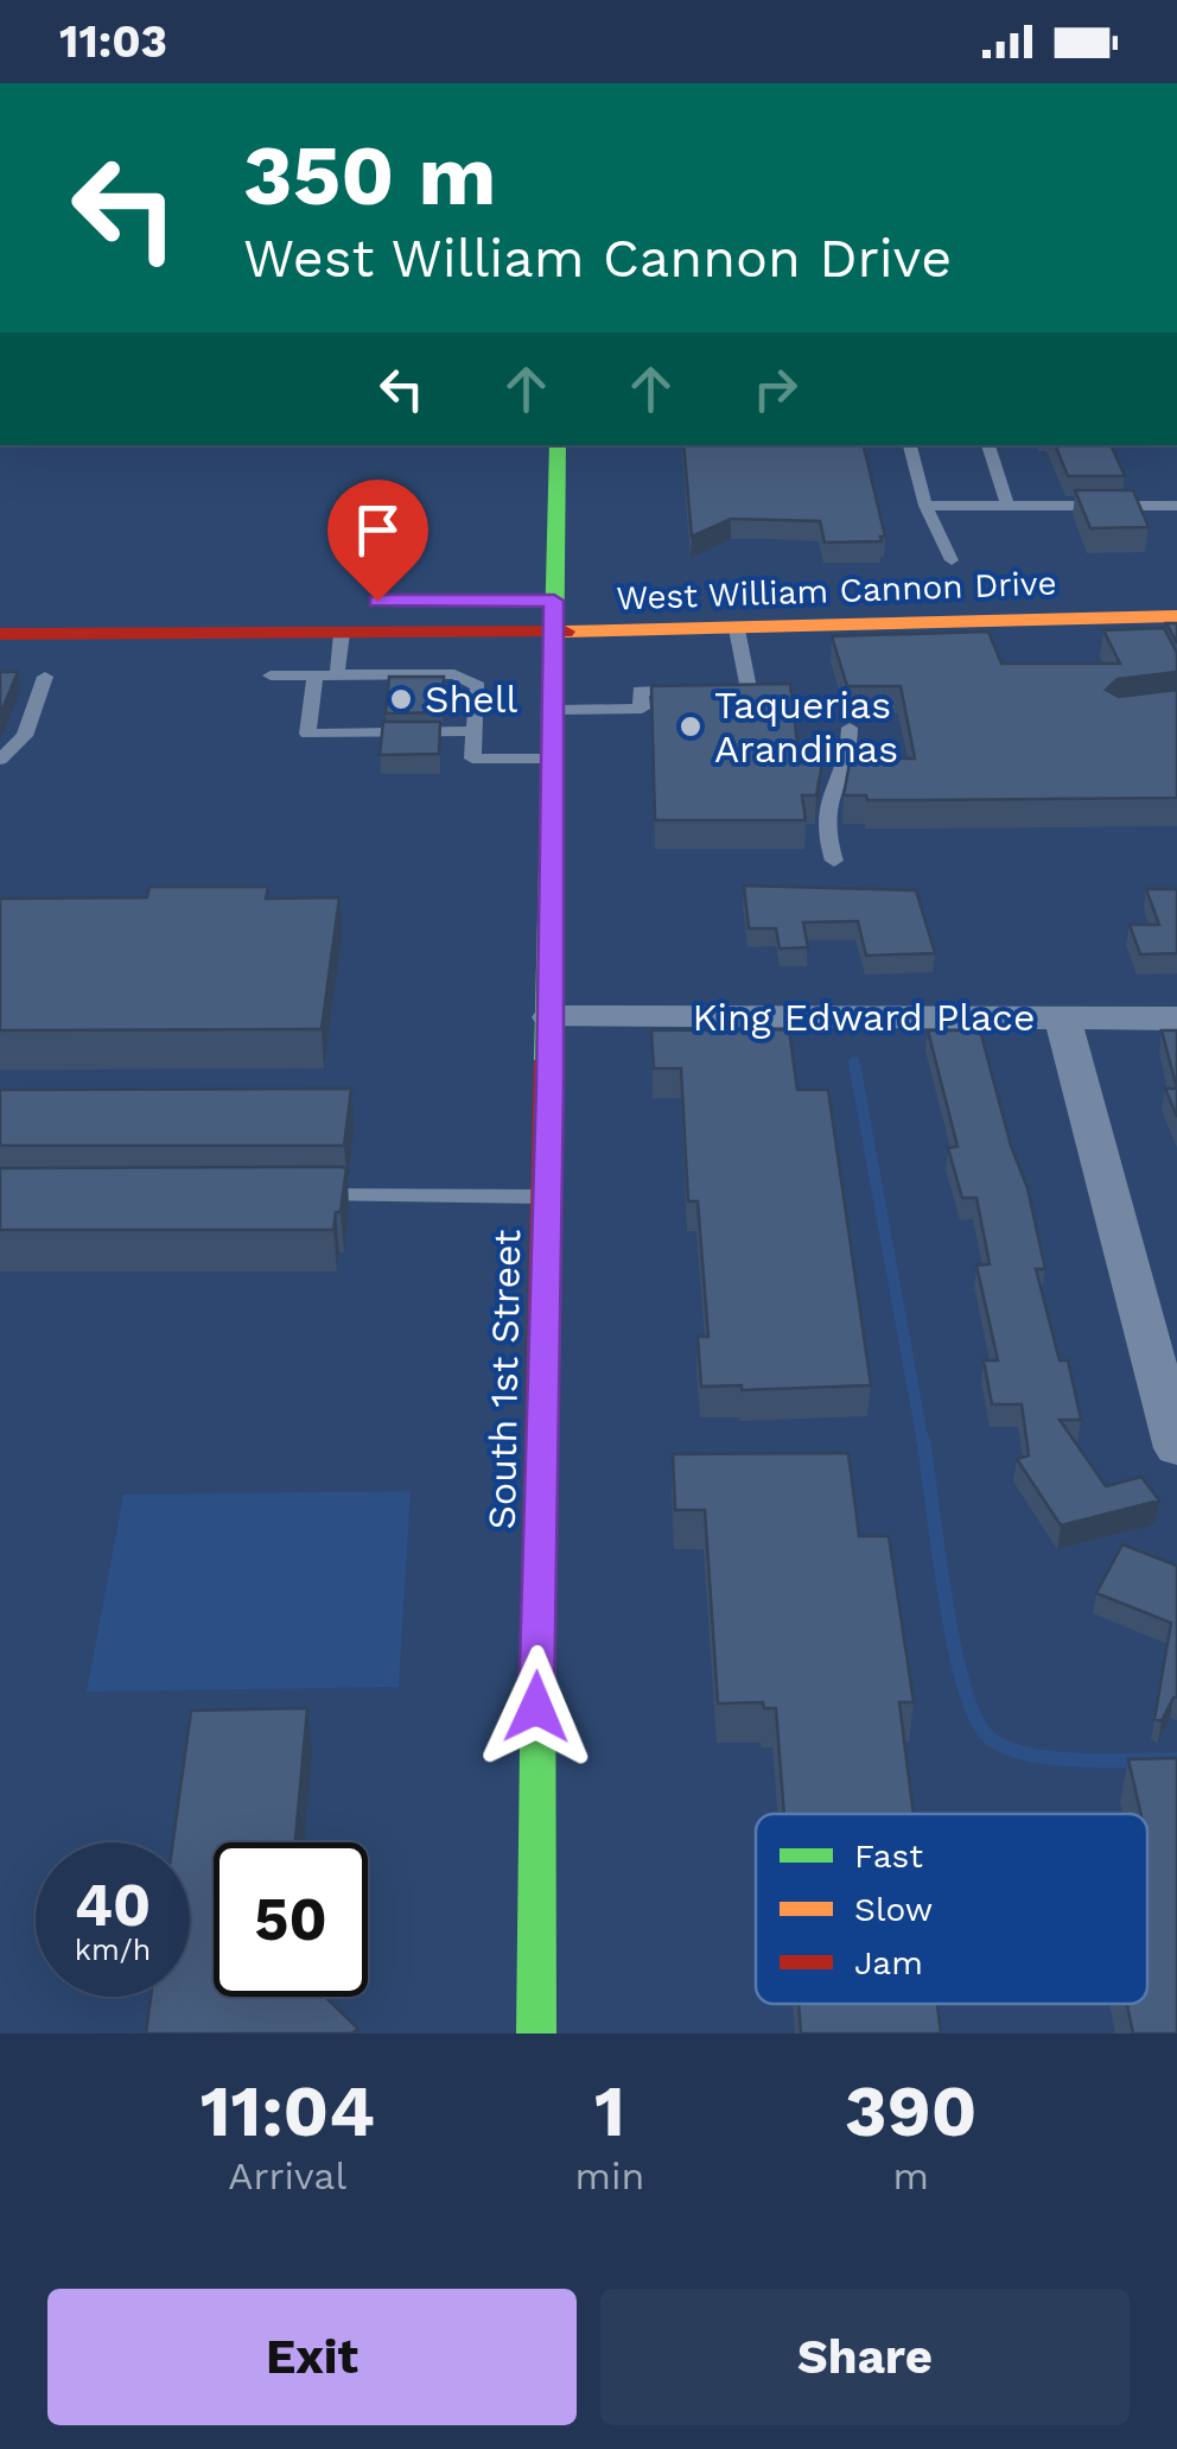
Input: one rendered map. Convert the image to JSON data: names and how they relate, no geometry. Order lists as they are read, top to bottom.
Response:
{
  "streets": {
    "main road": ["West William Cannon Drive", "South 1st Street"],
    "street": ["King Edward Place"]
  },
  "crossings": [
    ["West William Cannon Drive", "South 1st Street"],
    ["King Edward Place", "South 1st Street"]
  ],
  "places": ["Shell", "Taquerias Arandinas"],
  "legend": ["Fast", "Slow", "Jam"],
  "page": {
    "status": "11:03",
    "turn": ["350 m", "West William Cannon Drive"],
    "speed": "40 km/h",
    "limit": "50",
    "eta": [
      "11:04",
      "Arrival",
      "1",
      "min",
      "390",
      "m"
    ],
    "buttons": ["Exit", "Share"]
  }
}
